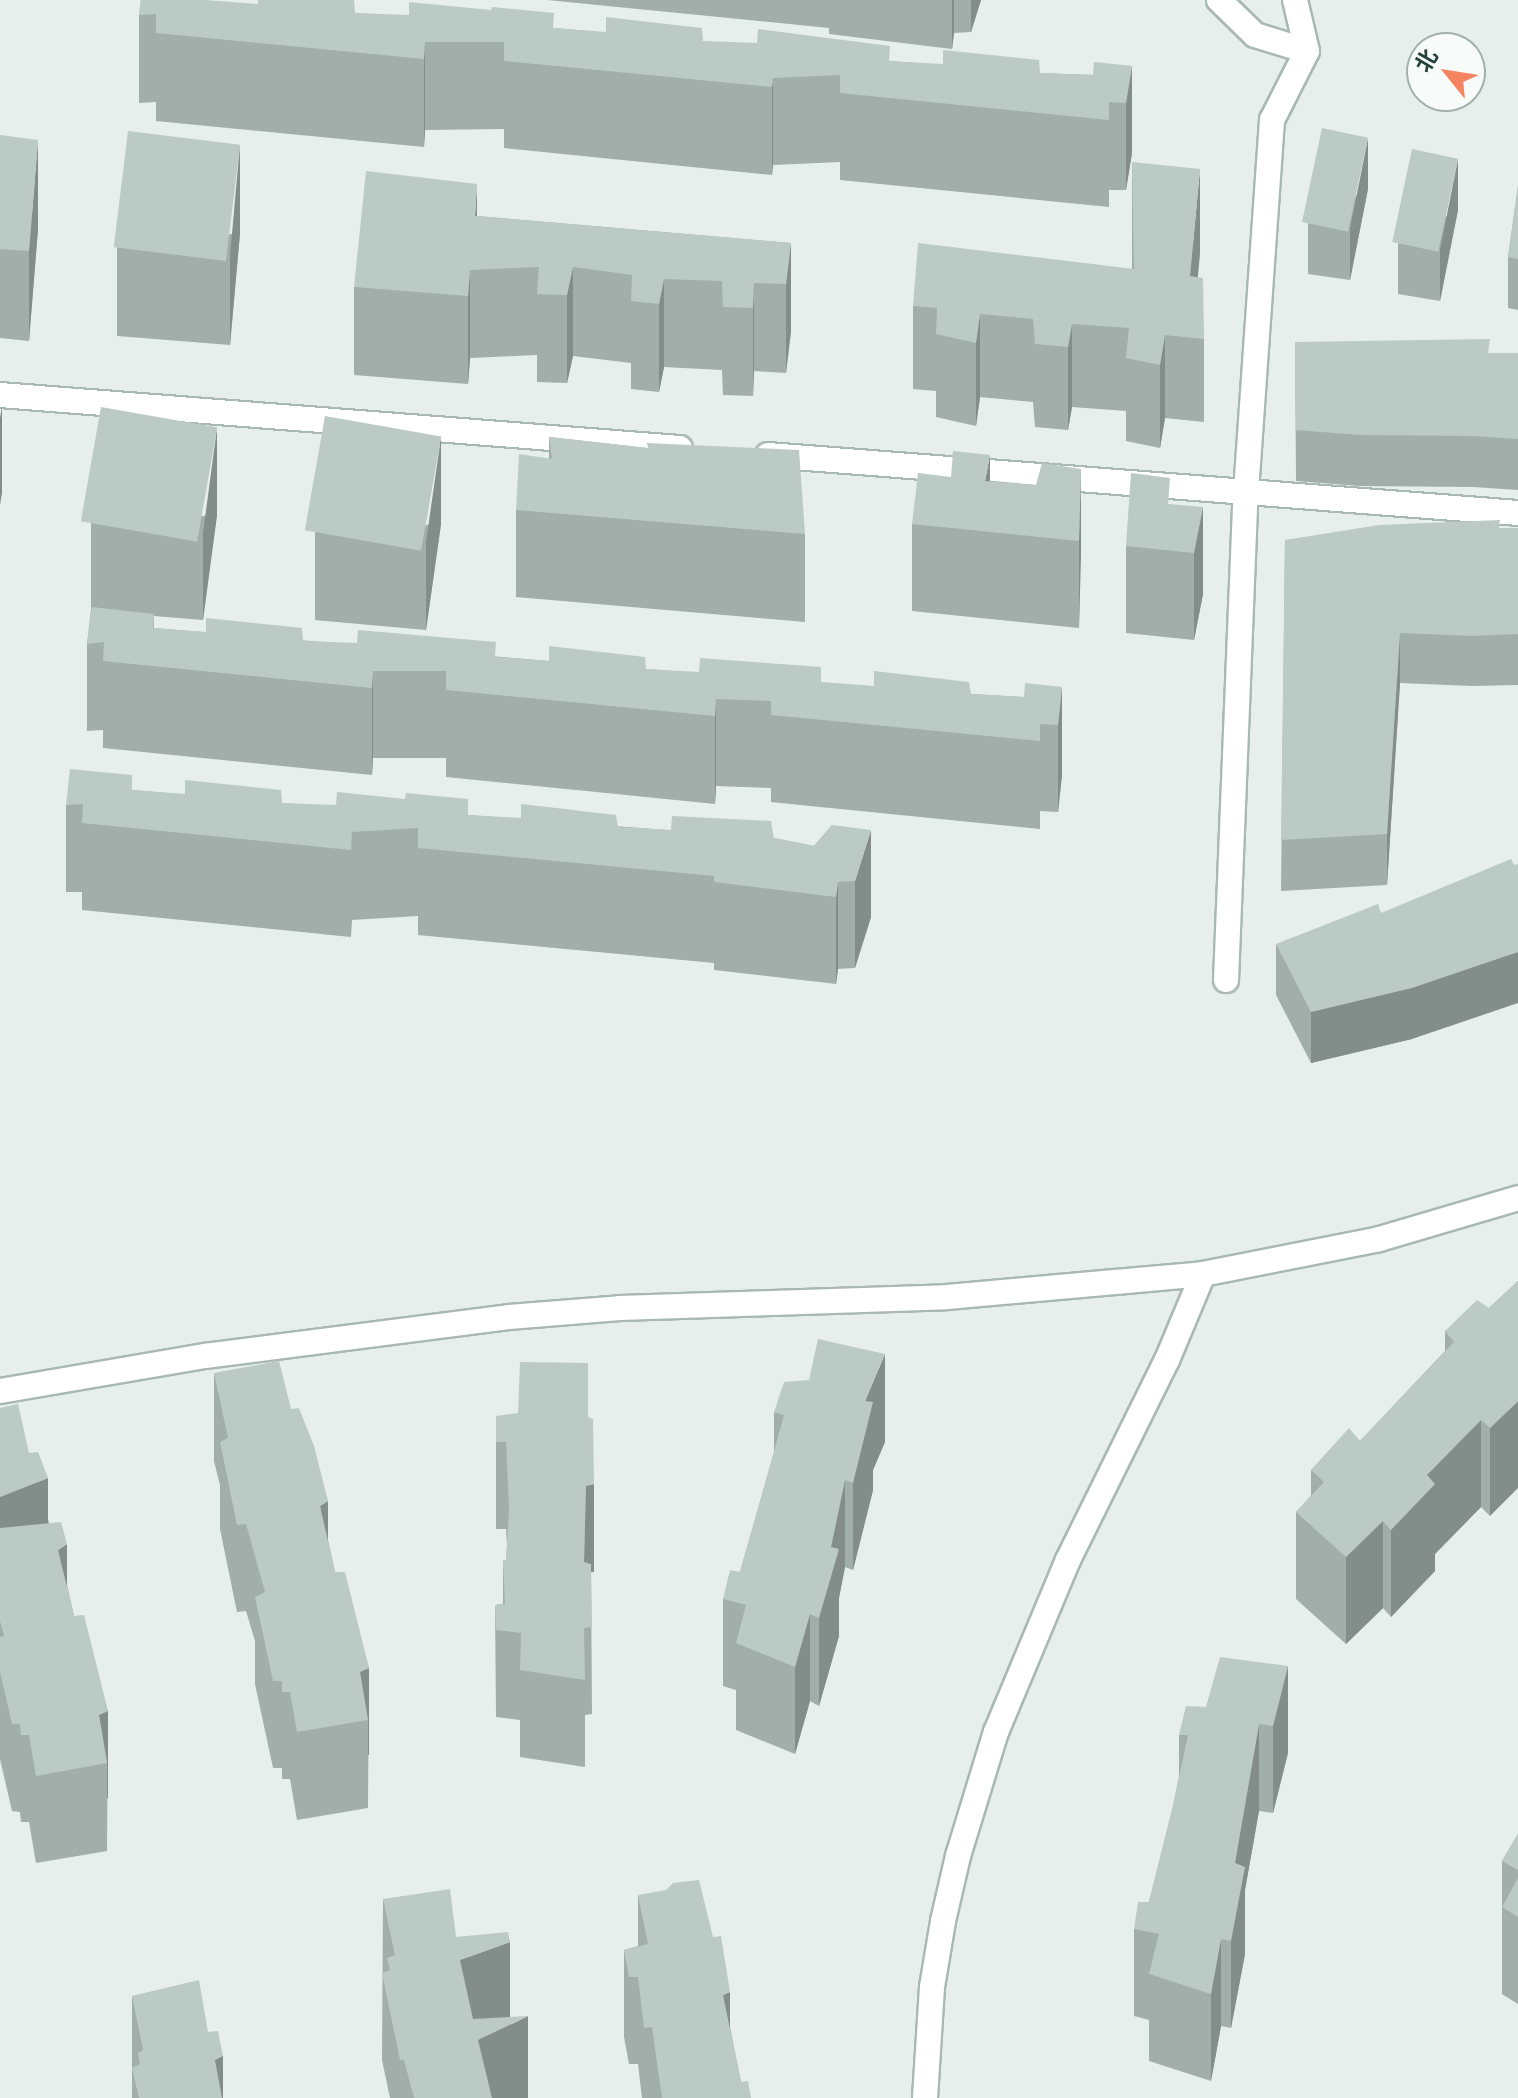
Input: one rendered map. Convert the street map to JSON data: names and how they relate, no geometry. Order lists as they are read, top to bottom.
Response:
{
  "north": "top left"
}
